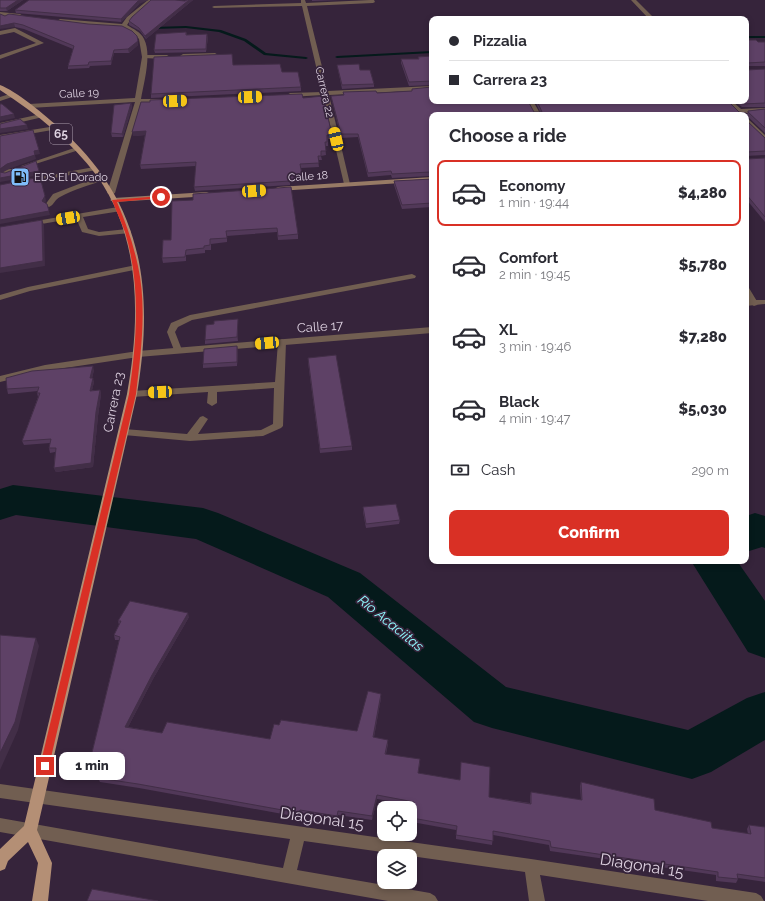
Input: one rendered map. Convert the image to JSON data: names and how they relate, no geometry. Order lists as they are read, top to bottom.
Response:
{
  "streets": {
    "main road": ["65", "Carrera 23"],
    "street": [
      "Carrera 22",
      "Calle 19",
      "Calle 18",
      "Calle 17",
      "Diagonal 15"
    ]
  },
  "crossings": [
    ["Carrera 22", "Calle 18"],
    ["Calle 19", "65"],
    ["65", "Carrera 23"],
    ["Calle 17", "Carrera 23"],
    ["Carrera 23", "Diagonal 15"]
  ],
  "water": ["Río Acaciitas"],
  "places": {
    "fuel station": ["EDS El Dorado"]
  },
  "page": {
    "banner": ["Pizzalia", "Carrera 23"],
    "heading": "Choose a ride",
    "list": [
      {
        "name": "Economy",
        "note": "1 min · 19:44",
        "value": "$4,280"
      },
      {
        "name": "Comfort",
        "note": "2 min · 19:45",
        "value": "$5,780"
      },
      {
        "name": "XL",
        "note": "3 min · 19:46",
        "value": "$7,280"
      },
      {
        "name": "Black",
        "note": "4 min · 19:47",
        "value": "$5,030"
      }
    ],
    "pay": ["Cash", "290 m"],
    "buttons": "Confirm",
    "bubble": "1 min"
  }
}
